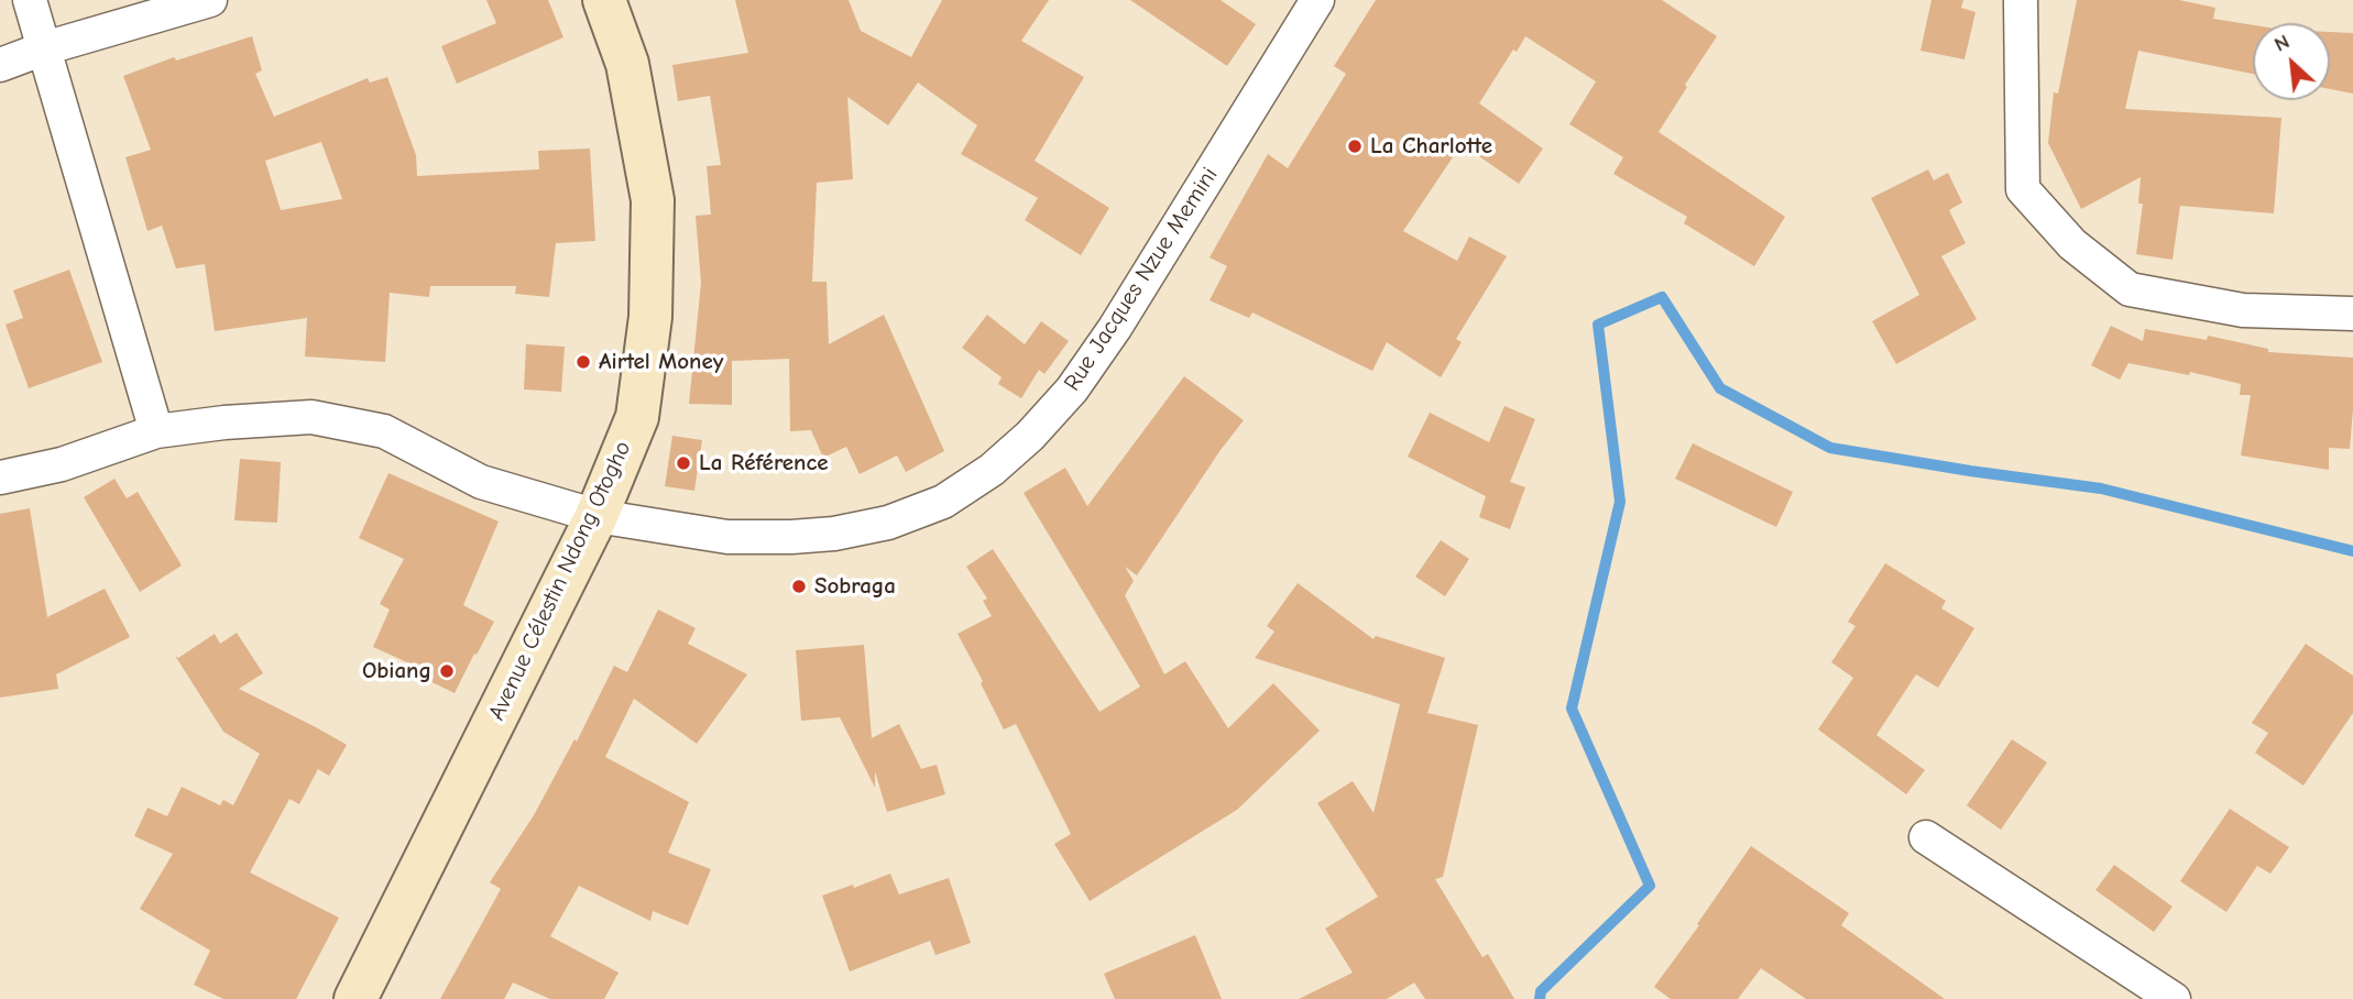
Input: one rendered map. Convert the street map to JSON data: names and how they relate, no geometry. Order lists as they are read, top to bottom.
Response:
{
  "streets": {
    "main road": ["Avenue Célestin Ndong Otogho"],
    "street": ["Rue Jacques Nzue Memini"]
  },
  "crossings": [
    ["Rue Jacques Nzue Memini", "Avenue Célestin Ndong Otogho"]
  ],
  "places": [
    "La Charlotte",
    "Airtel Money",
    "La Référence",
    "Sobraga",
    "Obiang"
  ],
  "north": "top left"
}
